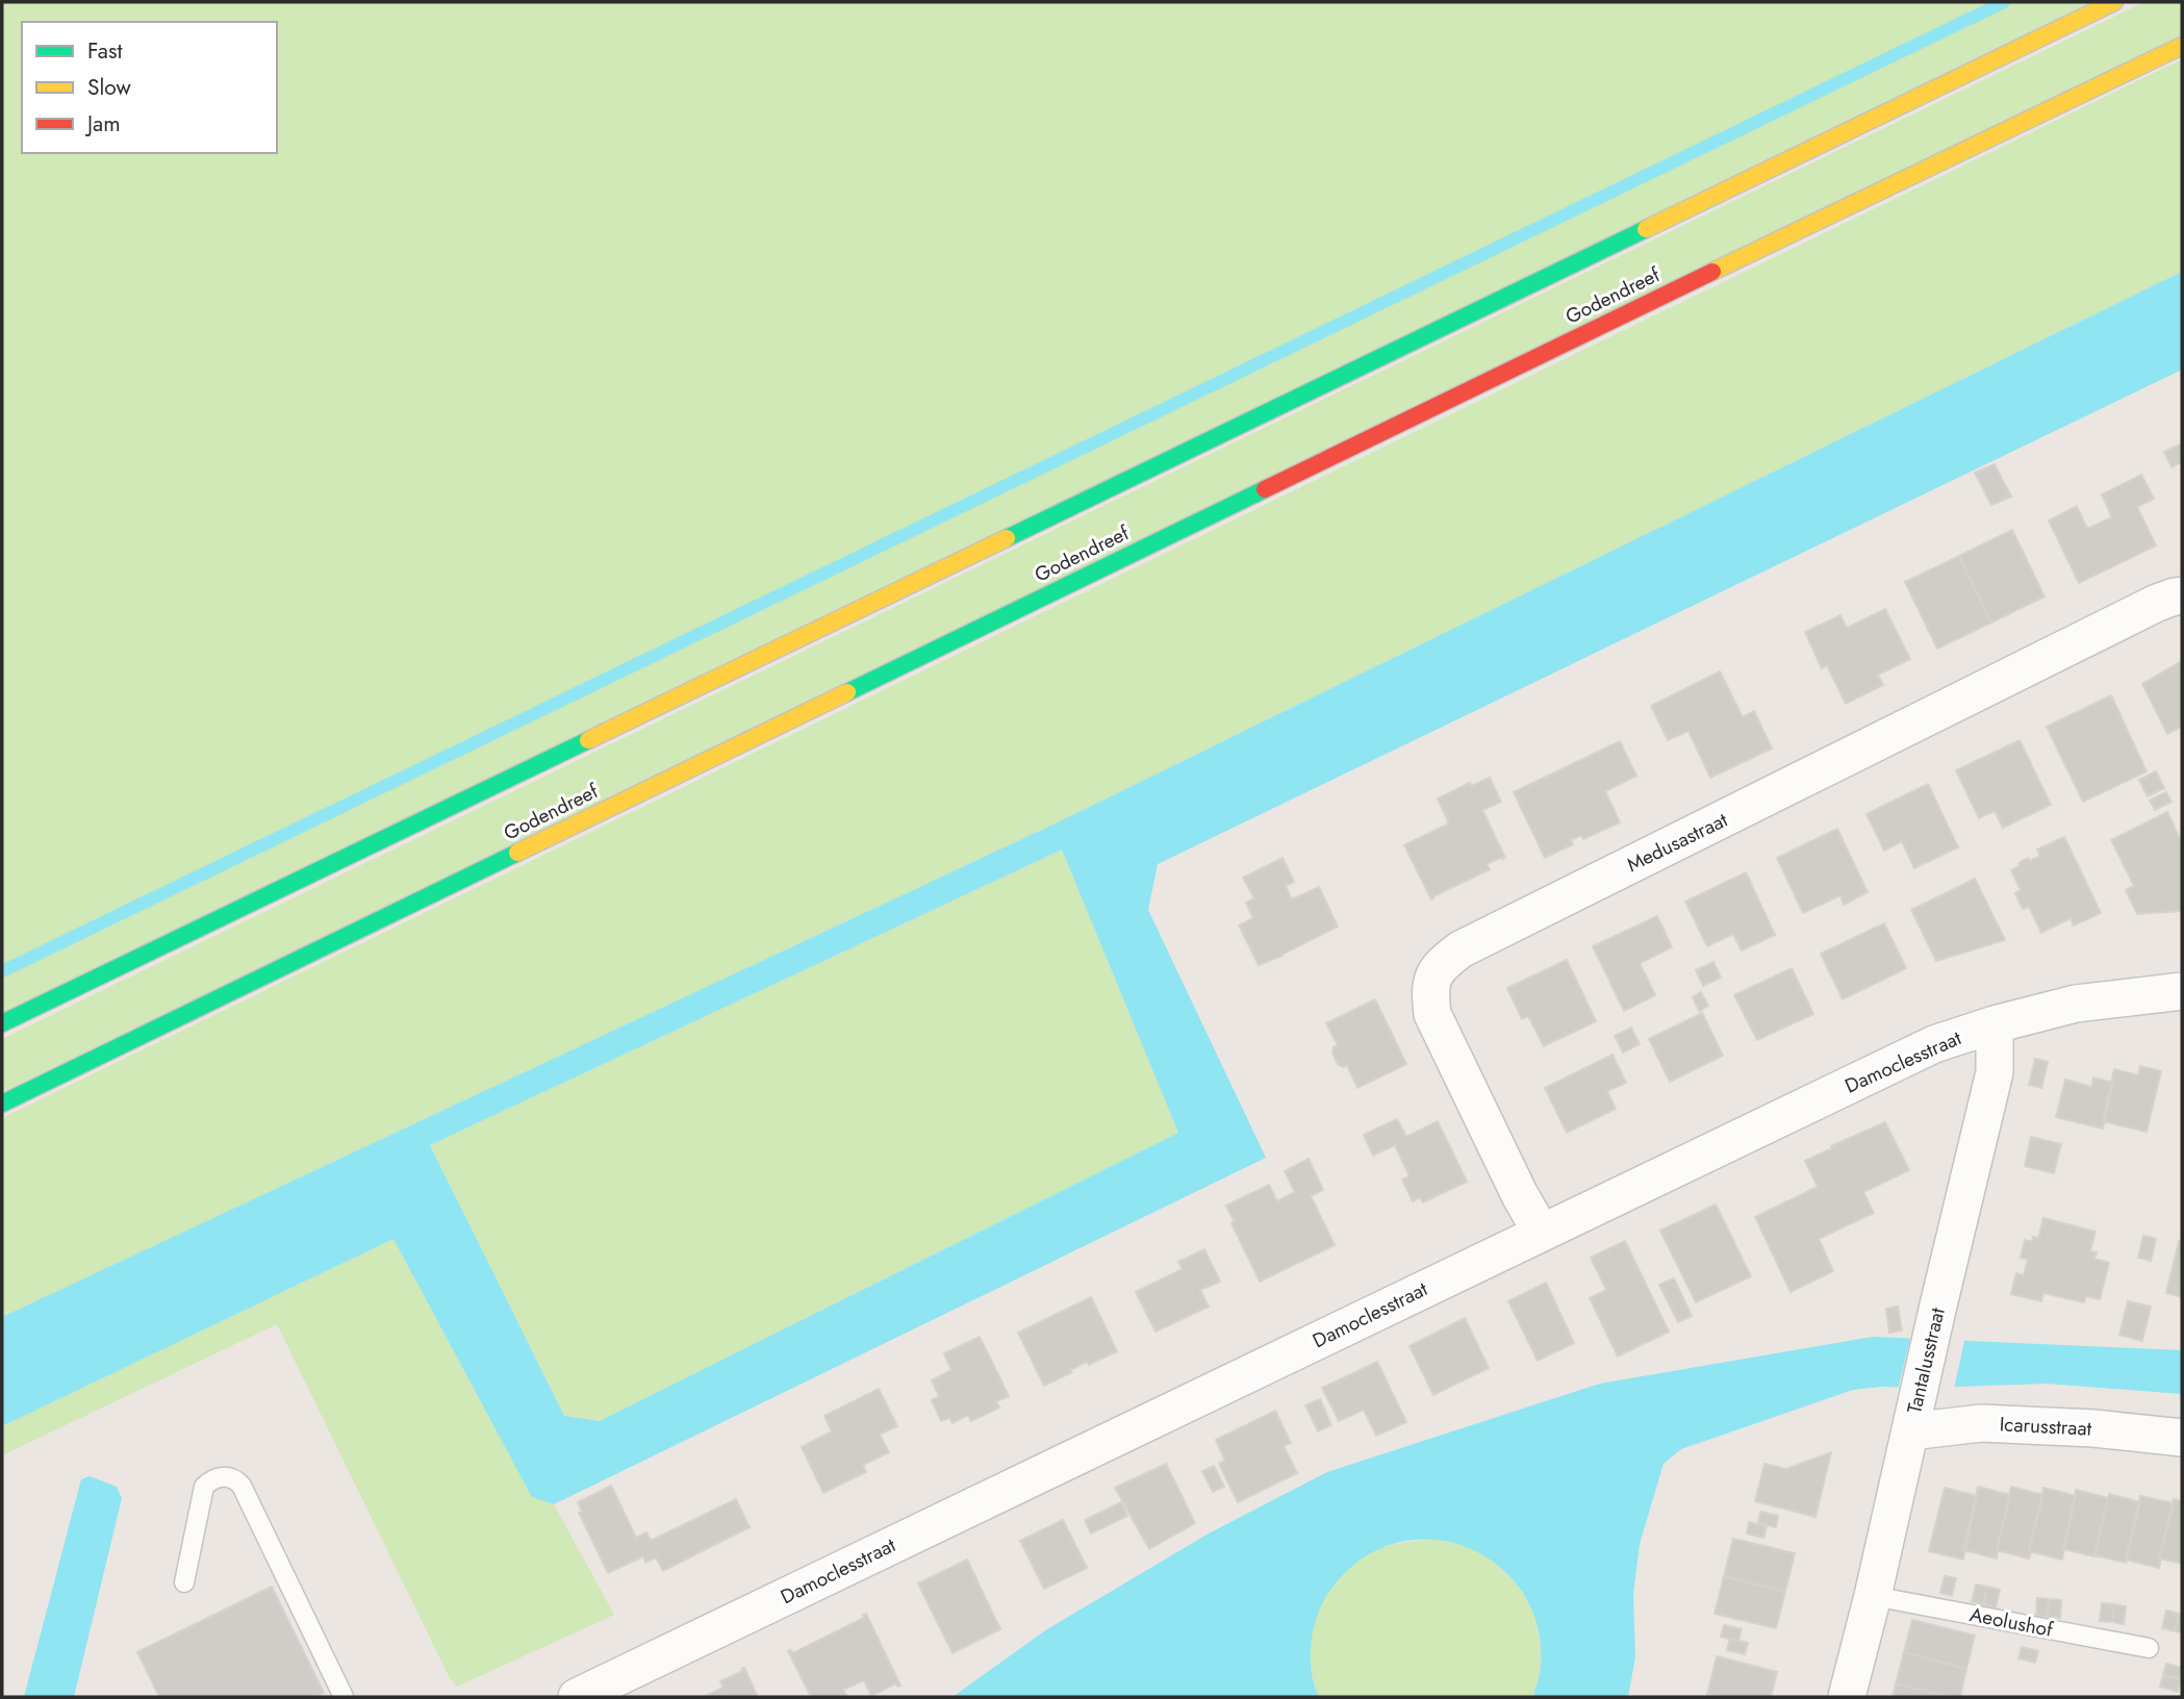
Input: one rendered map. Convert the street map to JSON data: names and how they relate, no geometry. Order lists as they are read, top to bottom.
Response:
{
  "streets": {
    "main road": ["Godendreef"],
    "street": [
      "Medusastraat",
      "Damoclesstraat",
      "Tantalusstraat",
      "Icarusstraat"
    ],
    "lane": ["Aeolushof"]
  },
  "crossings": [
    ["Medusastraat", "Damoclesstraat"],
    ["Damoclesstraat", "Tantalusstraat"],
    ["Tantalusstraat", "Icarusstraat"],
    ["Tantalusstraat", "Aeolushof"]
  ],
  "legend": ["Fast", "Slow", "Jam"]
}
